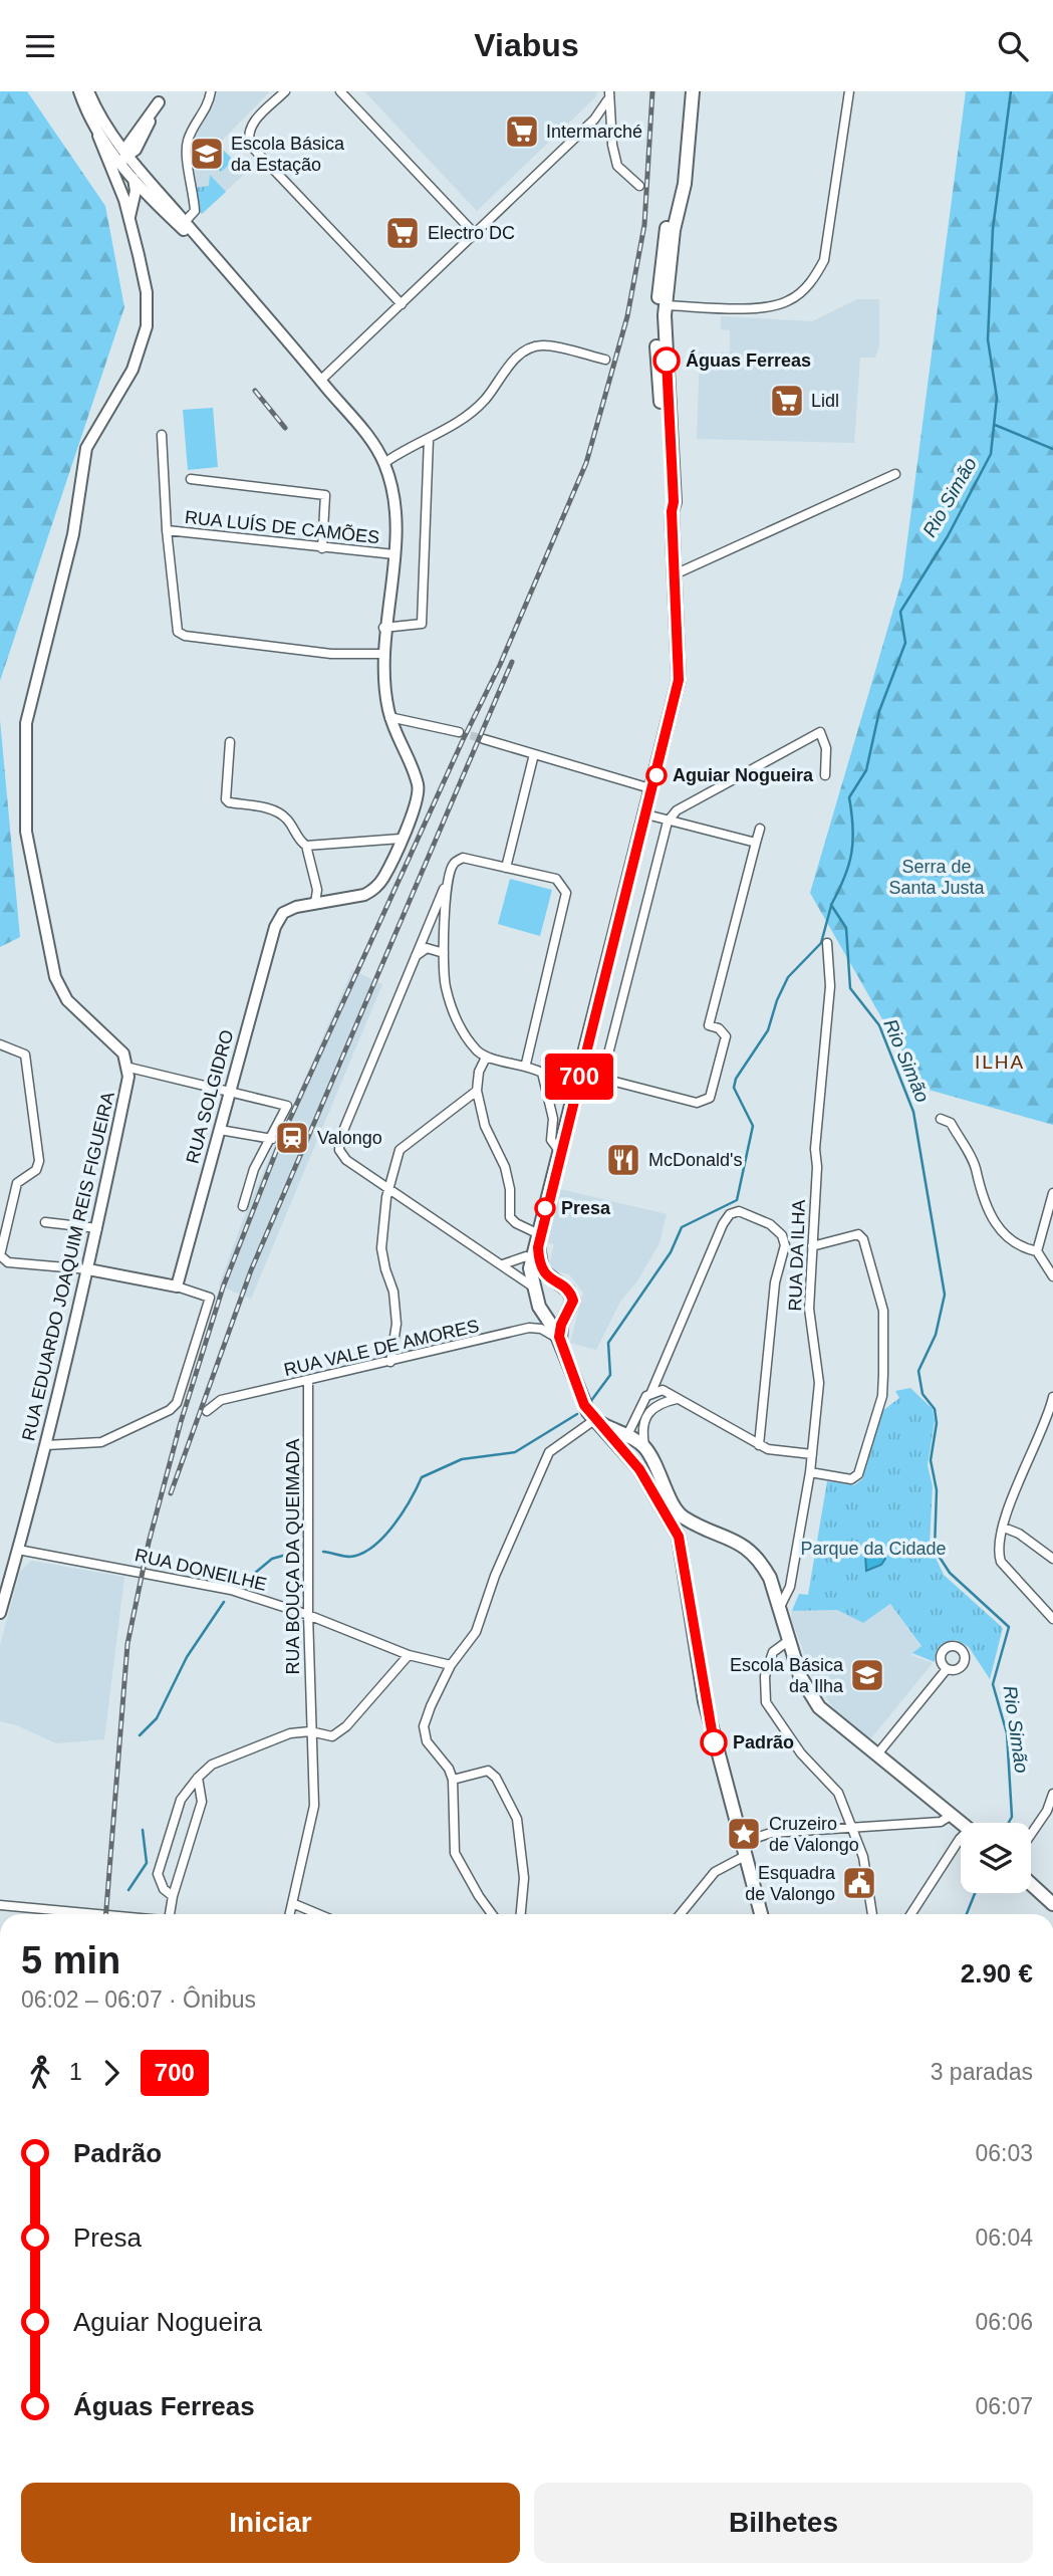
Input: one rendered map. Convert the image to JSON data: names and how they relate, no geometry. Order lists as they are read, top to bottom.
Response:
{
  "streets": {
    "main road": ["RUA SOLGIDRO", "RUA EDUARDO JOAQUIM REIS FIGUEIRA"],
    "street": [
      "RUA LUÍS DE CAMÕES",
      "RUA DA ILHA",
      "RUA VALE DE AMORES",
      "RUA BOUÇA DA QUEIMADA",
      "RUA DONEILHE"
    ]
  },
  "crossings": [
    ["RUA LUÍS DE CAMÕES", "RUA SOLGIDRO"],
    ["RUA EDUARDO JOAQUIM REIS FIGUEIRA", "RUA DONEILHE"],
    ["RUA VALE DE AMORES", "RUA BOUÇA DA QUEIMADA"],
    ["RUA BOUÇA DA QUEIMADA", "RUA DONEILHE"]
  ],
  "districts": ["ILHA"],
  "water": ["Rio Simão"],
  "parks": ["Serra de Santa Justa", "Parque da Cidade"],
  "places": {
    "supermarket": ["Intermarché", "Electro DC", "Lidl"],
    "school or university": ["Escola Básica da Estação", "Escola Básica da Ilha"],
    "other": [
      "Águas Ferreas",
      "Aguiar Nogueira",
      "Presa",
      "Padrão"
    ],
    "station": ["Valongo"],
    "restaurant": ["McDonald's"],
    "place": ["Cruzeiro de Valongo"],
    "public building": ["Esquadra de Valongo"]
  },
  "lines": ["bus line 700"],
  "page": {
    "header": "Viabus",
    "on_map": "700",
    "heading": ["5 min", "06:02 – 06:07 · Ônibus", "2.90 €"],
    "legs": ["1", "700", "3 paradas"],
    "list": [
      {
        "name": "Padrão",
        "value": "06:03"
      },
      {
        "name": "Presa",
        "value": "06:04"
      },
      {
        "name": "Aguiar Nogueira",
        "value": "06:06"
      },
      {
        "name": "Águas Ferreas",
        "value": "06:07"
      }
    ],
    "buttons": ["Iniciar", "Bilhetes"]
  }
}
